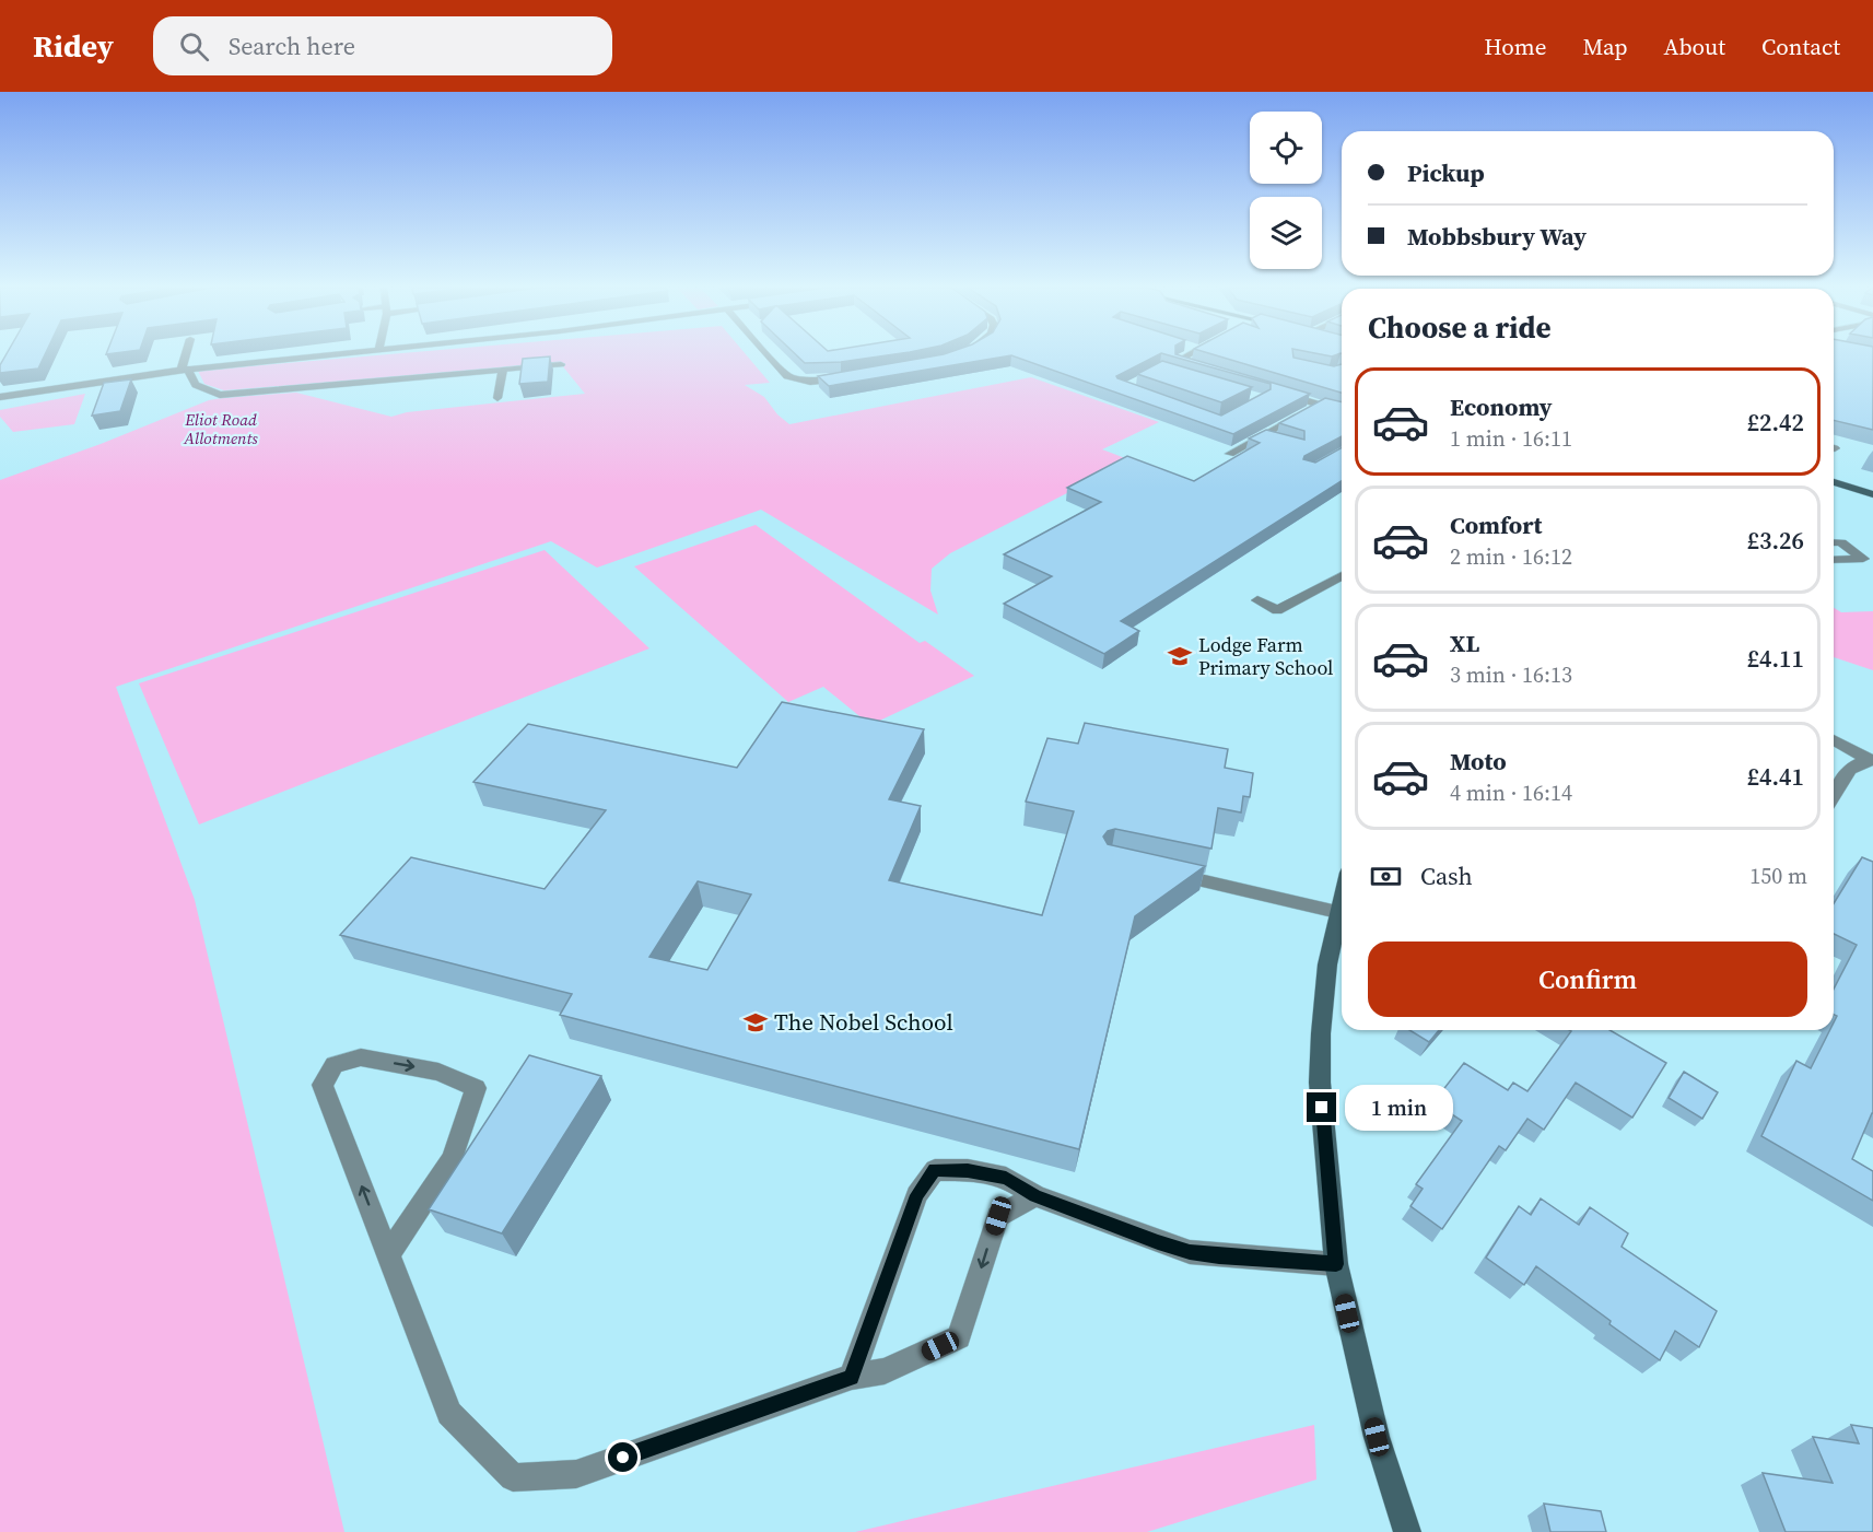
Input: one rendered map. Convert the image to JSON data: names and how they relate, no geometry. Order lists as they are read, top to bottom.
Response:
{
  "parks": ["Eliot Road Allotments"],
  "places": {
    "school or university": ["Lodge Farm Primary School", "The Nobel School"]
  },
  "page": {
    "header": "Ridey",
    "search": "Search here",
    "nav": [
      "Home",
      "Map",
      "About",
      "Contact"
    ],
    "banner": ["Pickup", "Mobbsbury Way"],
    "heading": "Choose a ride",
    "list": [
      {
        "name": "Economy",
        "note": "1 min · 16:11",
        "value": "£2.42"
      },
      {
        "name": "Comfort",
        "note": "2 min · 16:12",
        "value": "£3.26"
      },
      {
        "name": "XL",
        "note": "3 min · 16:13",
        "value": "£4.11"
      },
      {
        "name": "Moto",
        "note": "4 min · 16:14",
        "value": "£4.41"
      }
    ],
    "pay": ["Cash", "150 m"],
    "buttons": "Confirm",
    "bubble": "1 min"
  }
}
